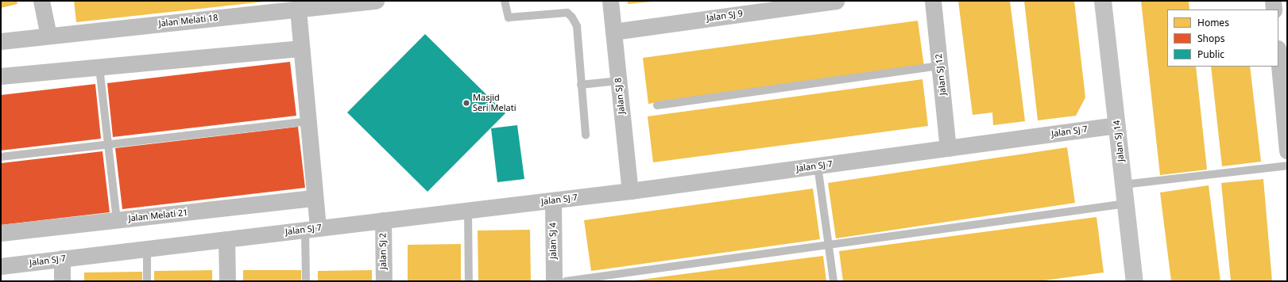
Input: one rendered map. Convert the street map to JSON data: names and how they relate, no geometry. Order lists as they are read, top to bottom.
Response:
{
  "streets": {
    "street": [
      "Jalan SJ 9",
      "Jalan Melati 18",
      "Jalan SJ 12",
      "Jalan SJ 8",
      "Jalan SJ 7",
      "Jalan SJ 14",
      "Jalan Melati 21",
      "Jalan SJ 4",
      "Jalan SJ 2"
    ]
  },
  "crossings": [
    ["Jalan SJ 9", "Jalan SJ 8"],
    ["Jalan SJ 12", "Jalan SJ 7"],
    ["Jalan SJ 8", "Jalan SJ 7"],
    ["Jalan SJ 7", "Jalan SJ 14"],
    ["Jalan SJ 7", "Jalan SJ 4"],
    ["Jalan SJ 7", "Jalan SJ 2"]
  ],
  "places": ["Masjid Seri Melati"],
  "legend": ["Homes", "Shops", "Public"]
}
